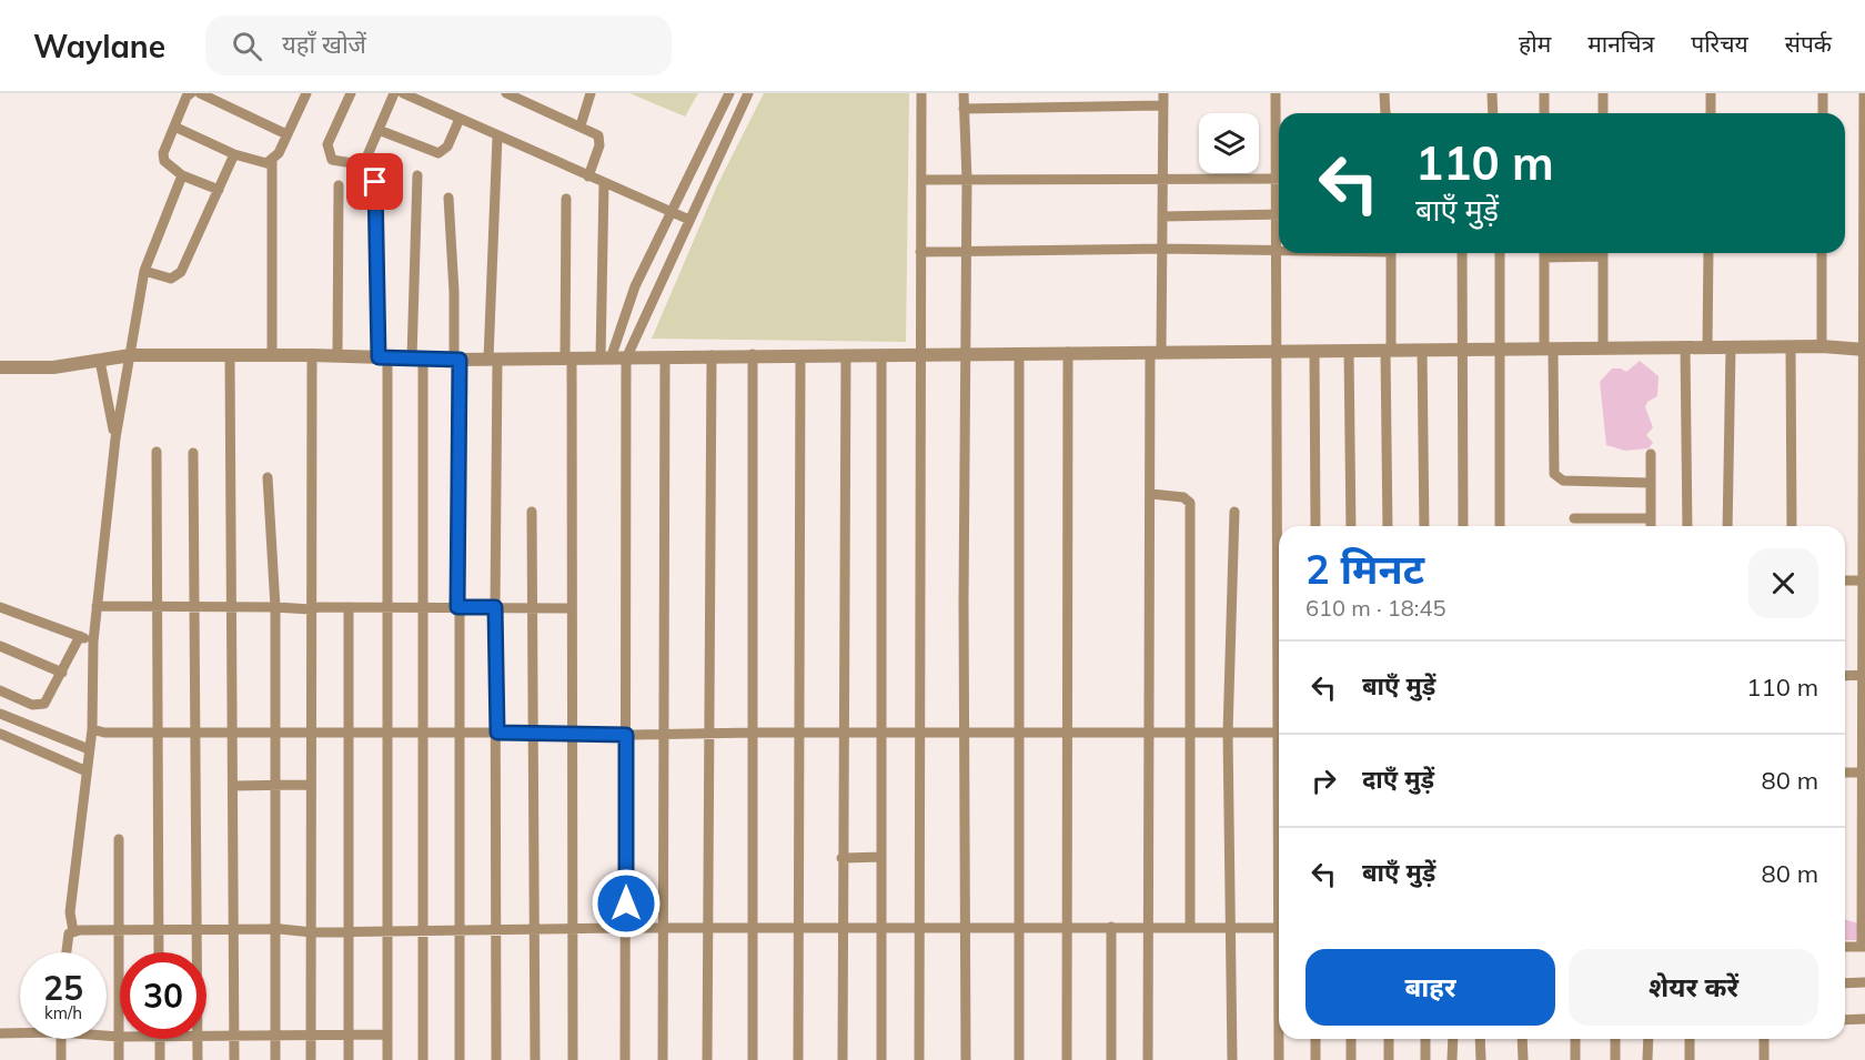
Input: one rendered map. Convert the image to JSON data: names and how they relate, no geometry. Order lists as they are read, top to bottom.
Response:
{
  "page": {
    "header": "Waylane",
    "search": "यहाँ खोजें",
    "nav": [
      "होम",
      "मानचित्र",
      "परिचय",
      "संपर्क"
    ],
    "turn": ["110 m", "बाएँ मुड़ें"],
    "heading": ["2 मिनट", "610 m · 18:45"],
    "list": [
      {
        "name": "बाएँ मुड़ें",
        "value": "110 m"
      },
      {
        "name": "दाएँ मुड़ें",
        "value": "80 m"
      },
      {
        "name": "बाएँ मुड़ें",
        "value": "80 m"
      }
    ],
    "buttons": ["बाहर", "शेयर करें"],
    "speed": "25 km/h",
    "limit": "30"
  }
}
